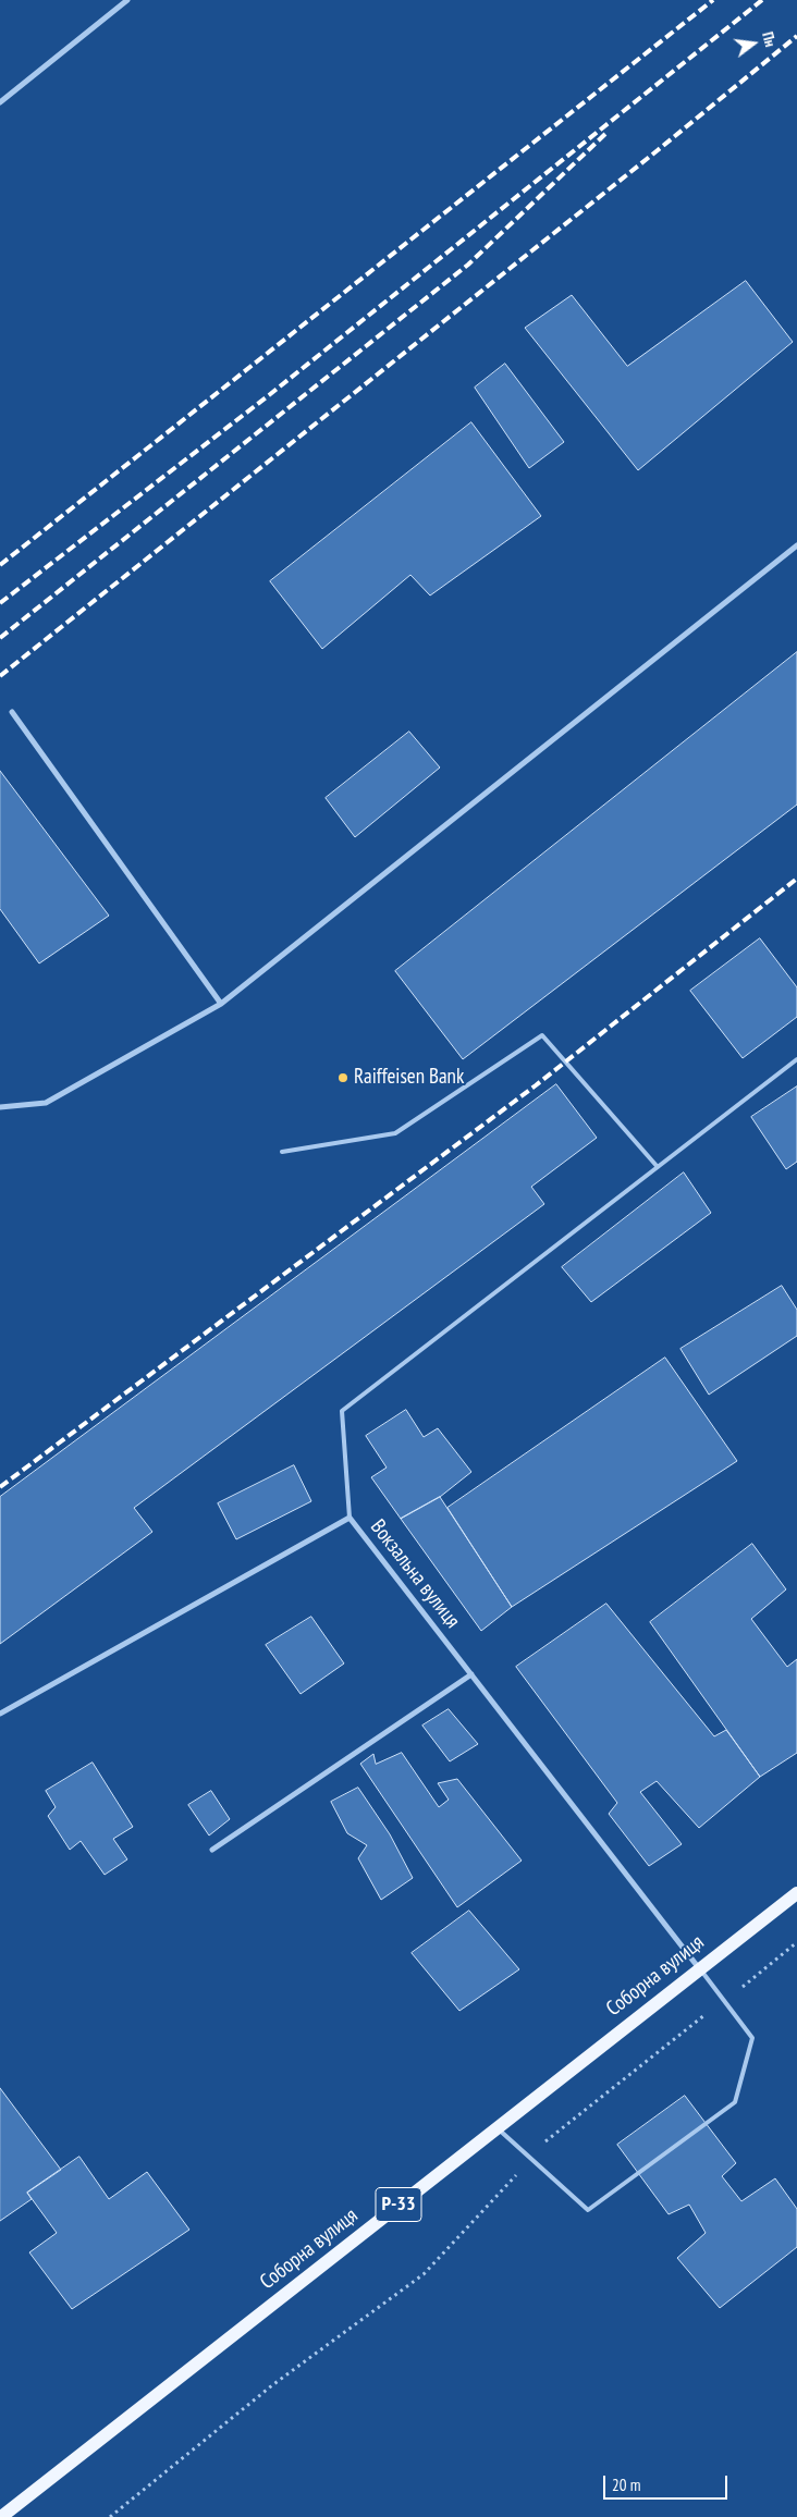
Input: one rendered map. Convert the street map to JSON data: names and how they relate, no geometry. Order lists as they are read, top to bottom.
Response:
{
  "streets": {
    "main road": ["Соборна вулиця", "Р-33"],
    "street": ["Вокзальна вулиця"]
  },
  "crossings": [
    ["Вокзальна вулиця", "Соборна вулиця"]
  ],
  "places": ["Raiffeisen Bank"],
  "scale_bar": "20 m",
  "north": "right"
}
